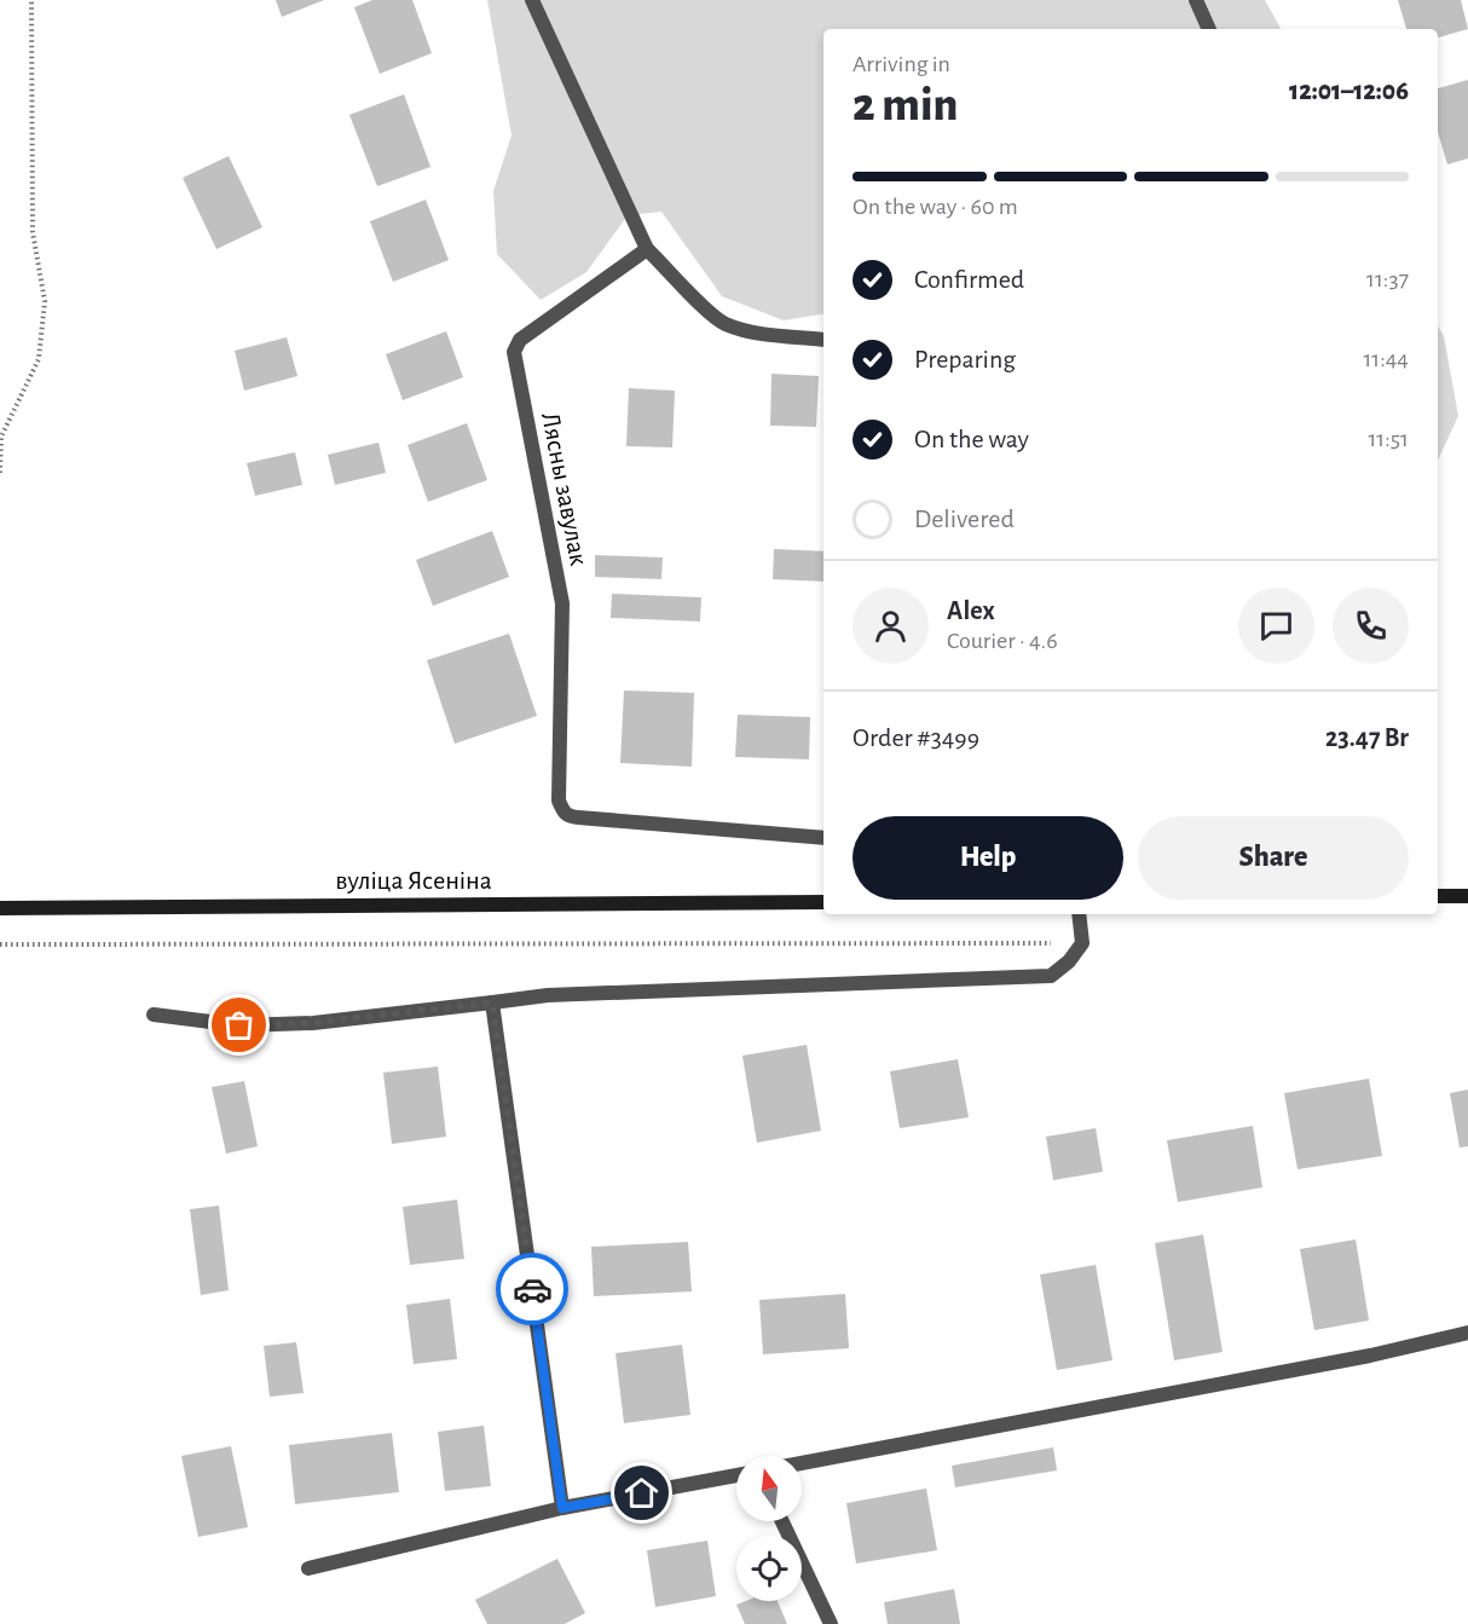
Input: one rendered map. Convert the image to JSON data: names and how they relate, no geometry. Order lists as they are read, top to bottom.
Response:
{
  "streets": {
    "street": ["Лясны завулак", "вуліца Ясеніна"]
  },
  "north": "top",
  "page": {
    "heading": ["2 min", "Arriving in", "12:01–12:06"],
    "panel": [
      "Alex",
      "Courier · 4.6",
      "Order #3499",
      "23.47 Br"
    ],
    "bar": "On the way · 60 m",
    "list": [
      ["Confirmed", "11:37"],
      ["Preparing", "11:44"],
      ["On the way", "11:51"],
      "Delivered"
    ],
    "buttons": ["Help", "Share"]
  }
}
